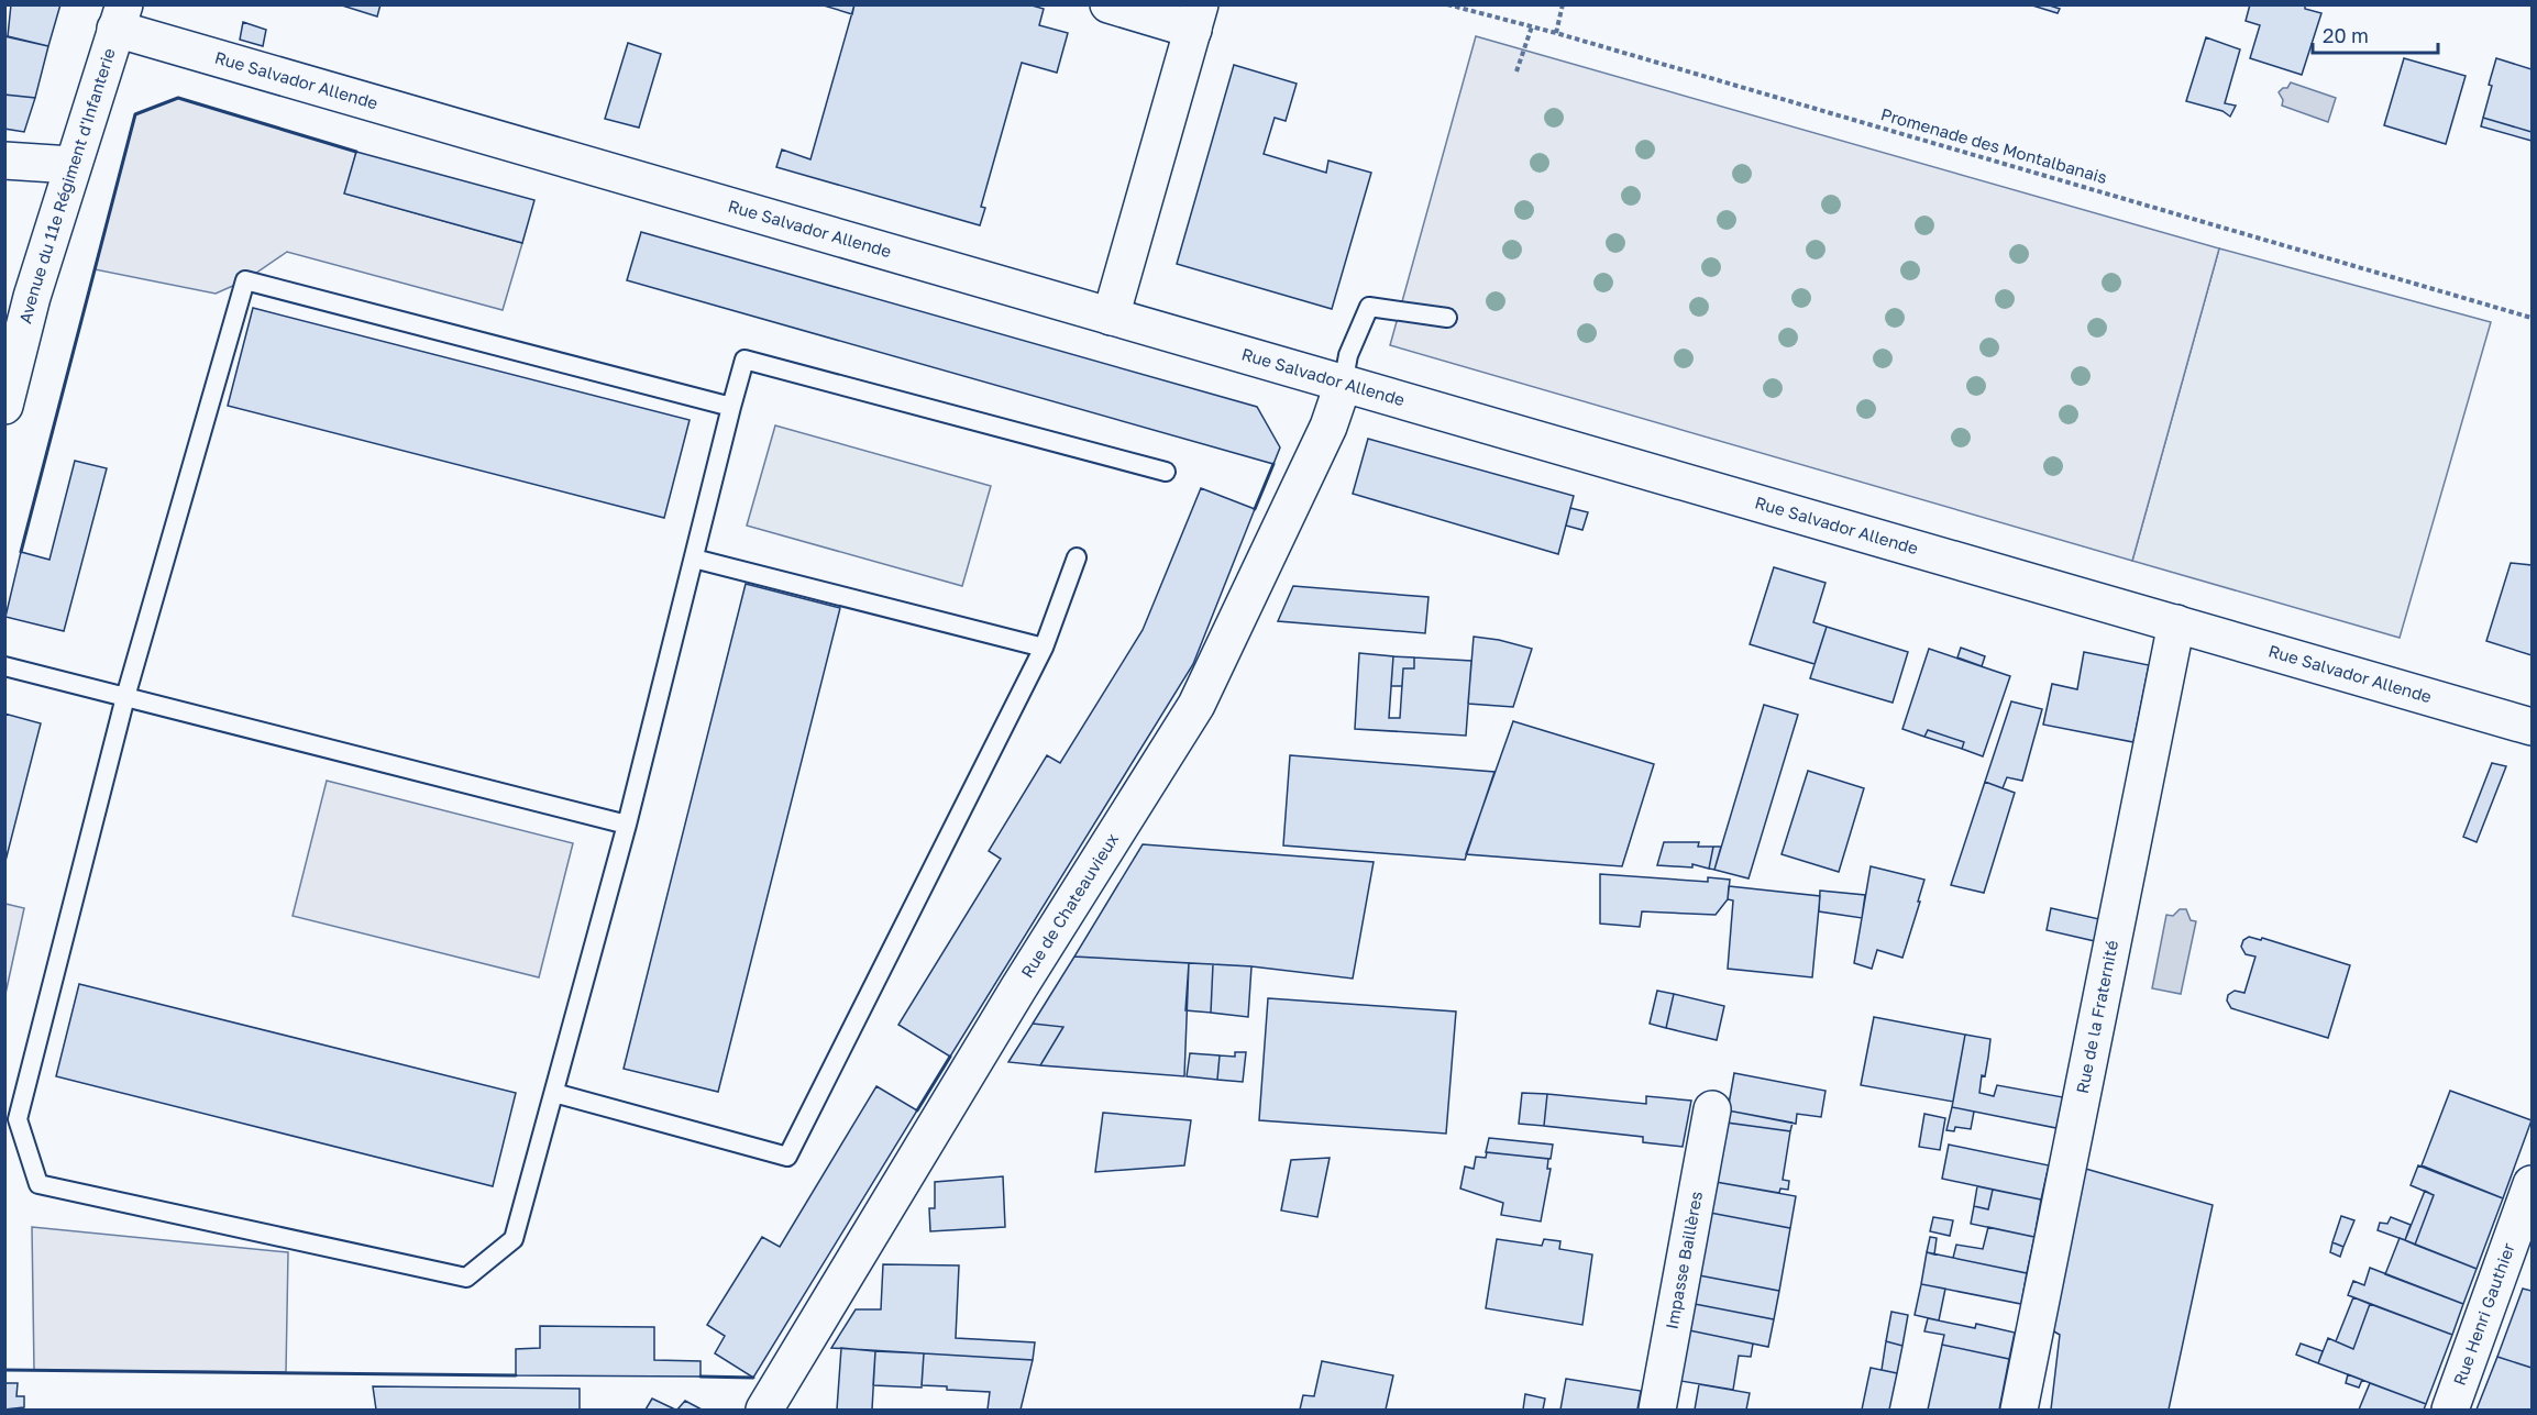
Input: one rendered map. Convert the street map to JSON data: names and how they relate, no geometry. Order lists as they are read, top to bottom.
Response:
{
  "streets": {
    "street": [
      "Rue Salvador Allende",
      "Avenue du 11e Régiment d'Infanterie",
      "Rue de Chateauvieux",
      "Rue de la Fraternité",
      "Impasse Baillères",
      "Rue Henri Gauthier"
    ],
    "path": ["Promenade des Montalbanais"]
  },
  "crossings": [
    ["Rue Salvador Allende", "Avenue du 11e Régiment d'Infanterie"],
    ["Rue Salvador Allende", "Rue de Chateauvieux"],
    ["Rue Salvador Allende", "Rue de la Fraternité"]
  ],
  "scale_bar": "20 m"
}
